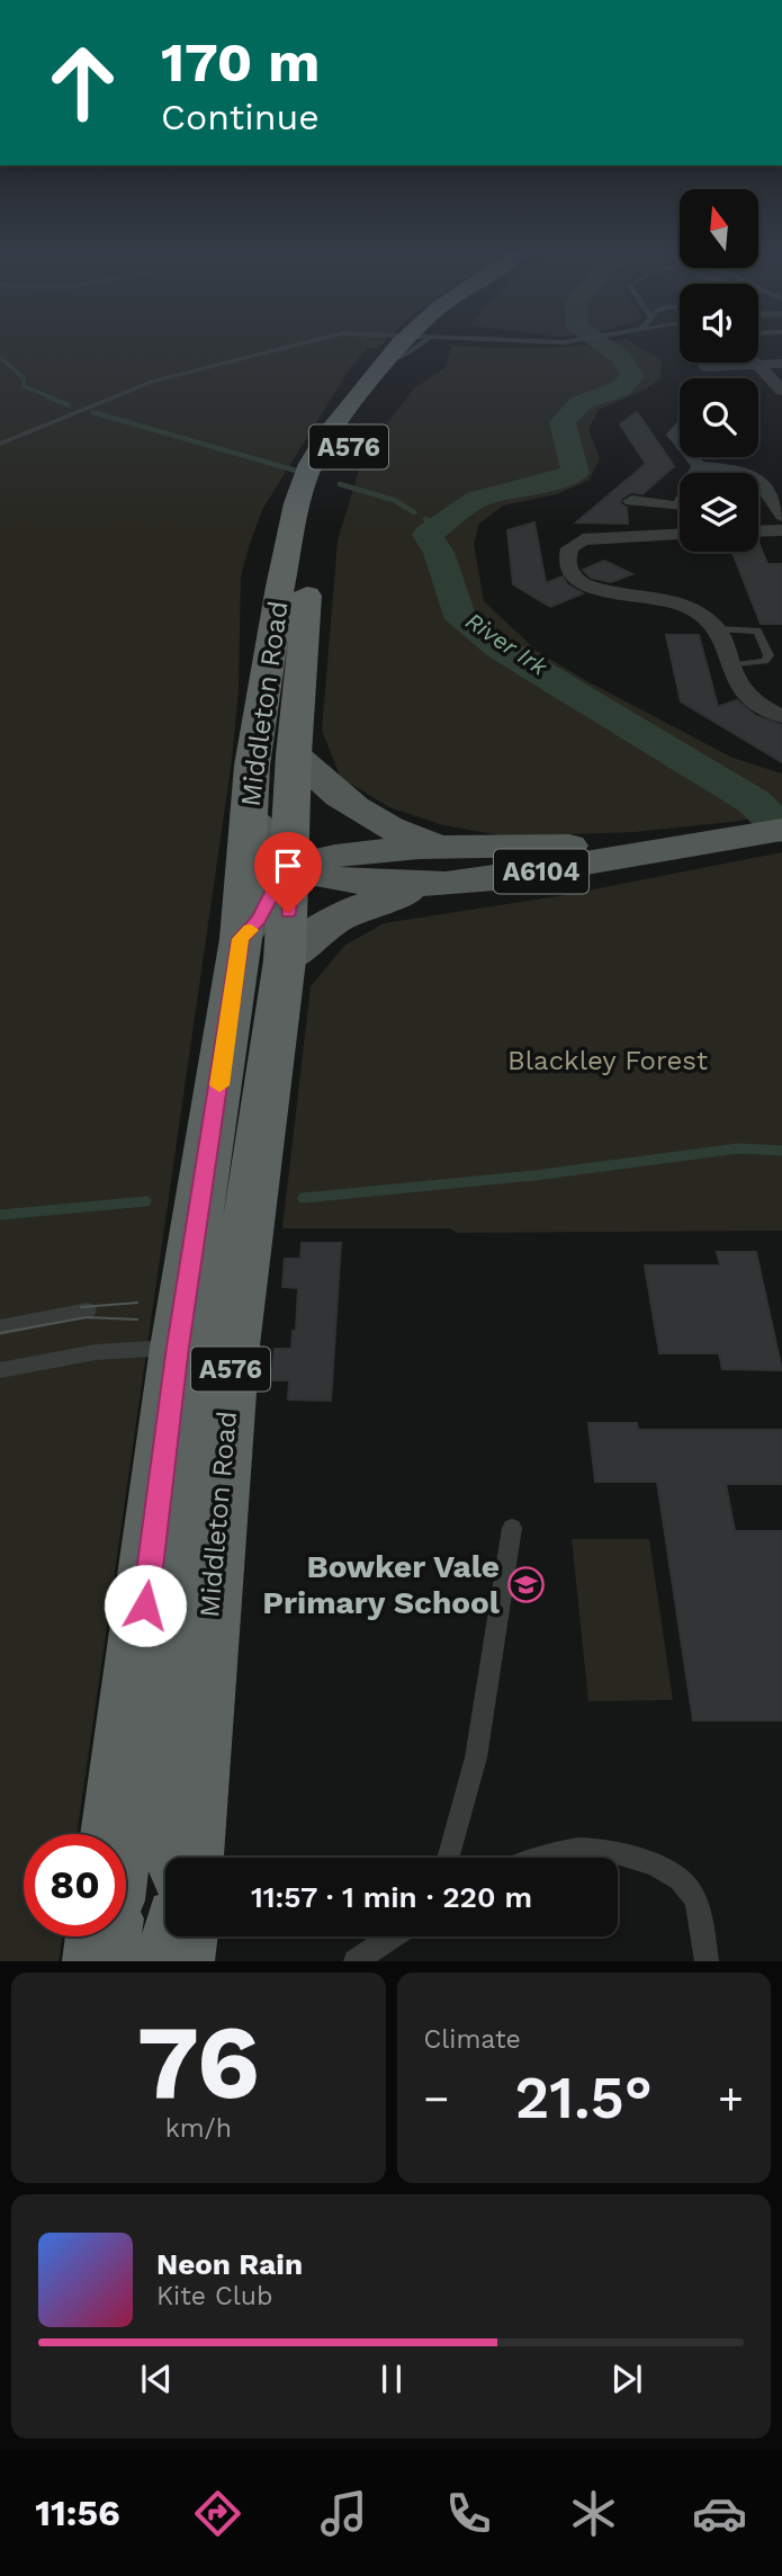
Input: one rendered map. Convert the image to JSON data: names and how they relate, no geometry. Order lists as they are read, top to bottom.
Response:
{
  "streets": {
    "highway": ["A576", "Middleton Road"],
    "main road": ["A6104"]
  },
  "crossings": [
    ["Middleton Road", "A6104"]
  ],
  "water": ["River Irk"],
  "parks": ["Blackley Forest"],
  "places": {
    "school or university": ["Bowker Vale Primary School"]
  },
  "north": "top",
  "page": {
    "turn": ["170 m", "Continue"],
    "limit": "80",
    "trip": "11:57 · 1 min · 220 m",
    "tile": [
      ["76", "km/h"],
      "Climate"
    ],
    "heat": ["−", "21.5°", "+"],
    "song": ["Neon Rain", "Kite Club"],
    "tabs": "11:56"
  }
}
